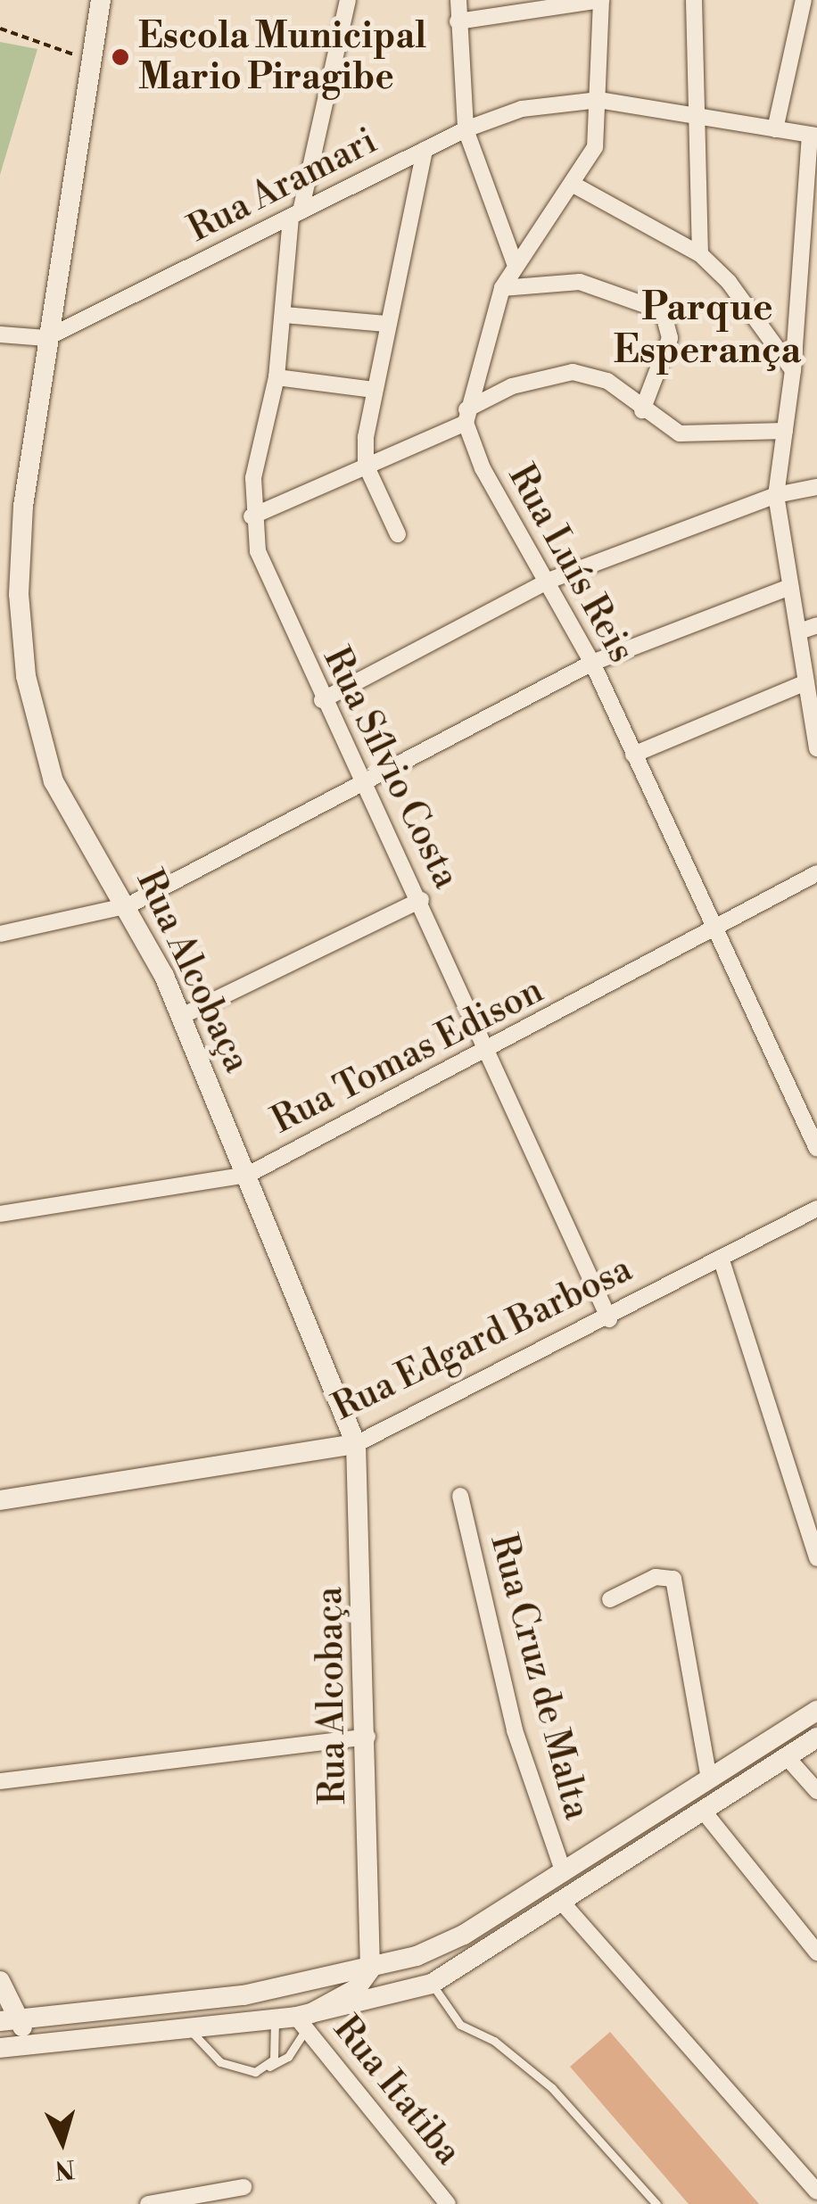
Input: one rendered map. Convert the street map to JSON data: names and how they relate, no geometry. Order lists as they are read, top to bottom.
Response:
{
  "streets": {
    "main road": ["Rua Alcobaça", "Rua Edgard Barbosa"],
    "street": [
      "Rua Aramari",
      "Rua Luís Reis",
      "Rua Sílvio Costa",
      "Rua Tomas Edison",
      "Rua Cruz de Malta",
      "Rua Itatiba"
    ]
  },
  "crossings": [
    ["Rua Aramari", "Rua Sílvio Costa"],
    ["Rua Aramari", "Rua Alcobaça"],
    ["Rua Luís Reis", "Rua Tomas Edison"],
    ["Rua Sílvio Costa", "Rua Tomas Edison"],
    ["Rua Sílvio Costa", "Rua Edgard Barbosa"],
    ["Rua Alcobaça", "Rua Tomas Edison"],
    ["Rua Alcobaça", "Rua Edgard Barbosa"]
  ],
  "districts": ["Parque Esperança"],
  "places": ["Escola Municipal Mario Piragibe"],
  "north": "bottom"
}
